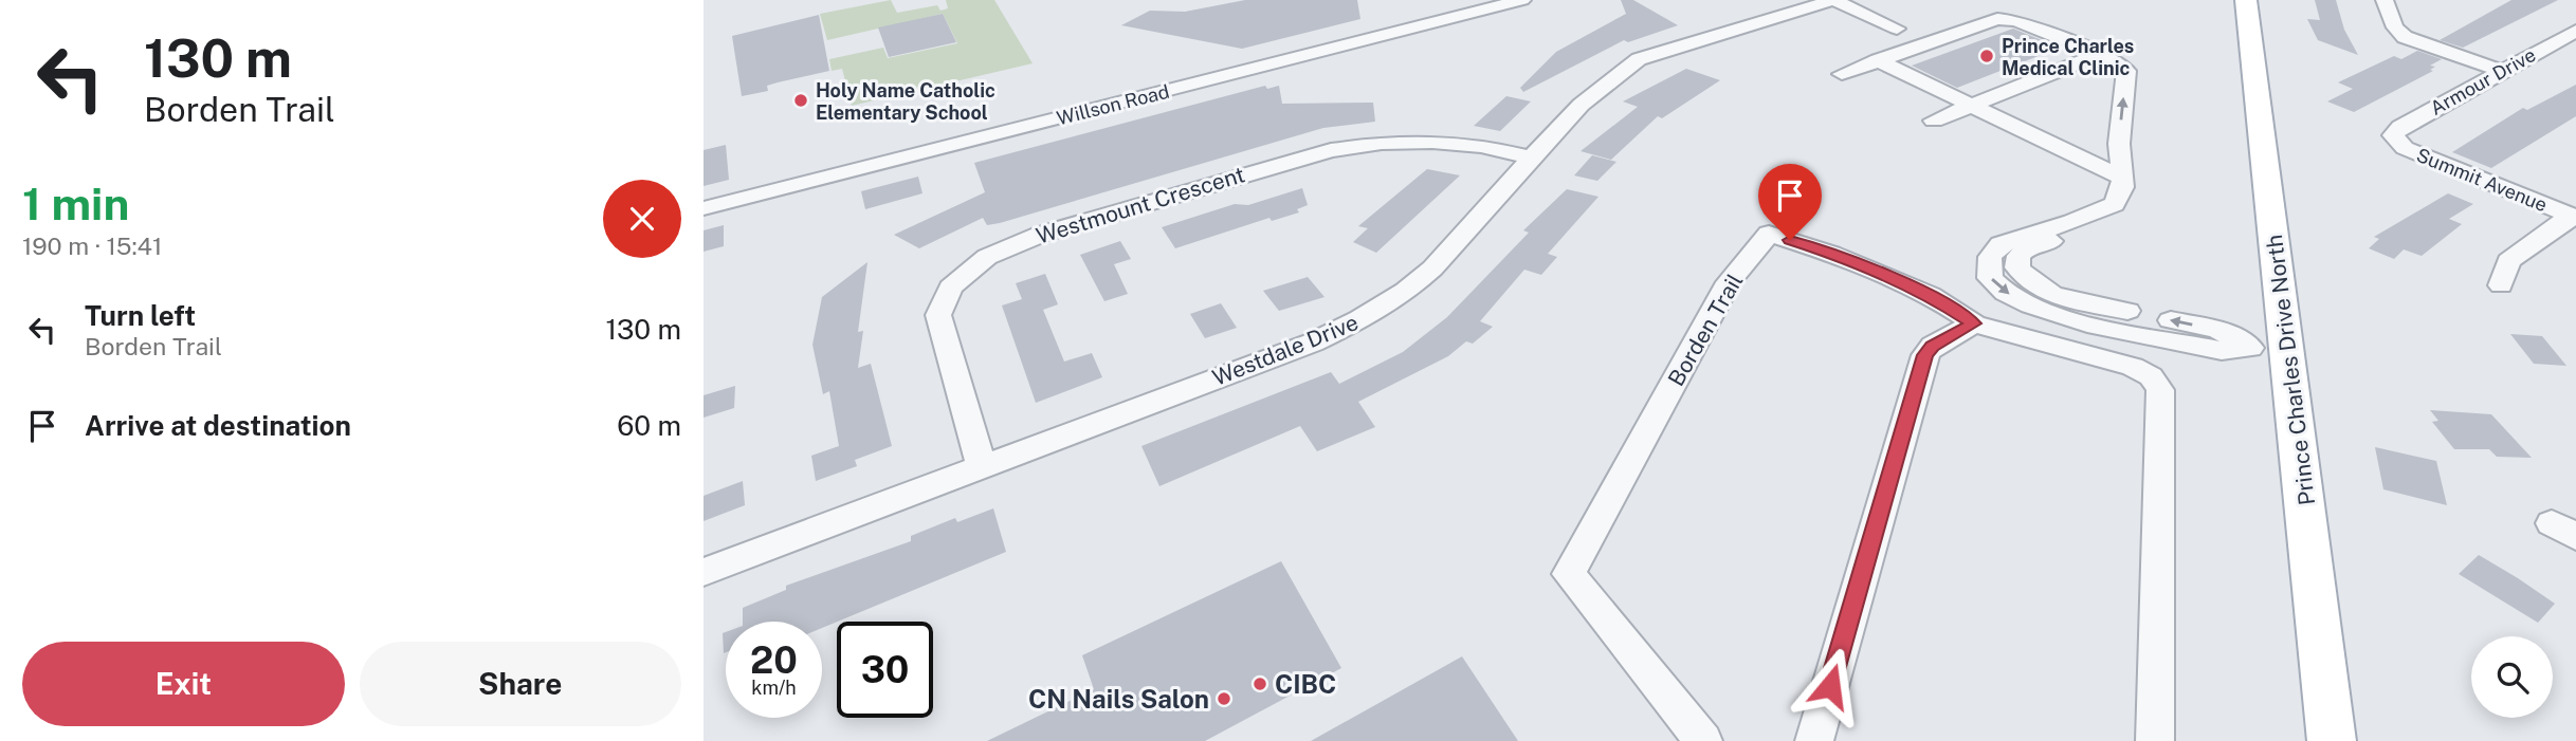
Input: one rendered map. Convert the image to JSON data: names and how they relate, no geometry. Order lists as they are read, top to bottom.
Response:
{
  "streets": {
    "main road": ["Prince Charles Drive North"],
    "street": [
      "Armour Drive",
      "Willson Road",
      "Summit Avenue",
      "Westmount Crescent",
      "Borden Trail",
      "Westdale Drive"
    ]
  },
  "crossings": [
    ["Armour Drive", "Summit Avenue"],
    ["Westmount Crescent", "Westdale Drive"]
  ],
  "places": [
    "Prince Charles Medical Clinic",
    "Holy Name Catholic Elementary School",
    "CIBC",
    "CN Nails Salon"
  ],
  "page": {
    "turn": ["130 m", "Borden Trail"],
    "heading": ["1 min", "190 m · 15:41"],
    "list": [
      {
        "name": "Turn left",
        "note": "Borden Trail",
        "value": "130 m"
      },
      {
        "name": "Arrive at destination",
        "value": "60 m"
      }
    ],
    "speed": "20 km/h",
    "limit": "30",
    "buttons": ["Exit", "Share"]
  }
}
